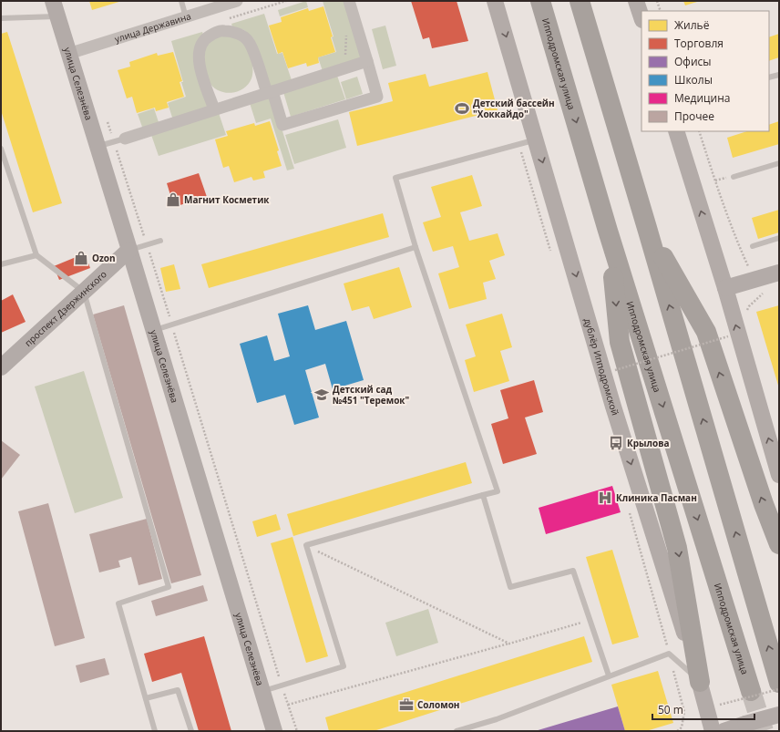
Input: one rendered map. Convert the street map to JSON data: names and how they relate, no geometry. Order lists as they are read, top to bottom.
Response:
{
  "streets": {
    "highway": ["Ипподромская улица"],
    "street": [
      "улица Державина",
      "улица Селезнёва",
      "проспект Дзержинского",
      "дублёр Ипподромской"
    ]
  },
  "crossings": [
    ["улица Державина", "улица Селезнёва"],
    ["улица Селезнёва", "проспект Дзержинского"]
  ],
  "places": {
    "sports": ["Детский бассейн \"Хоккайдо\""],
    "shop": ["Магнит Косметик", "Ozon"],
    "school or university": ["Детский сад №451 \"Теремок\""],
    "bus stop": ["Крылова"],
    "hospital": ["Клиника Пасман"],
    "office": ["Соломон"]
  },
  "legend": [
    "Жильё",
    "Торговля",
    "Офисы",
    "Школы",
    "Медицина",
    "Прочее"
  ],
  "scale_bar": "50 m"
}
